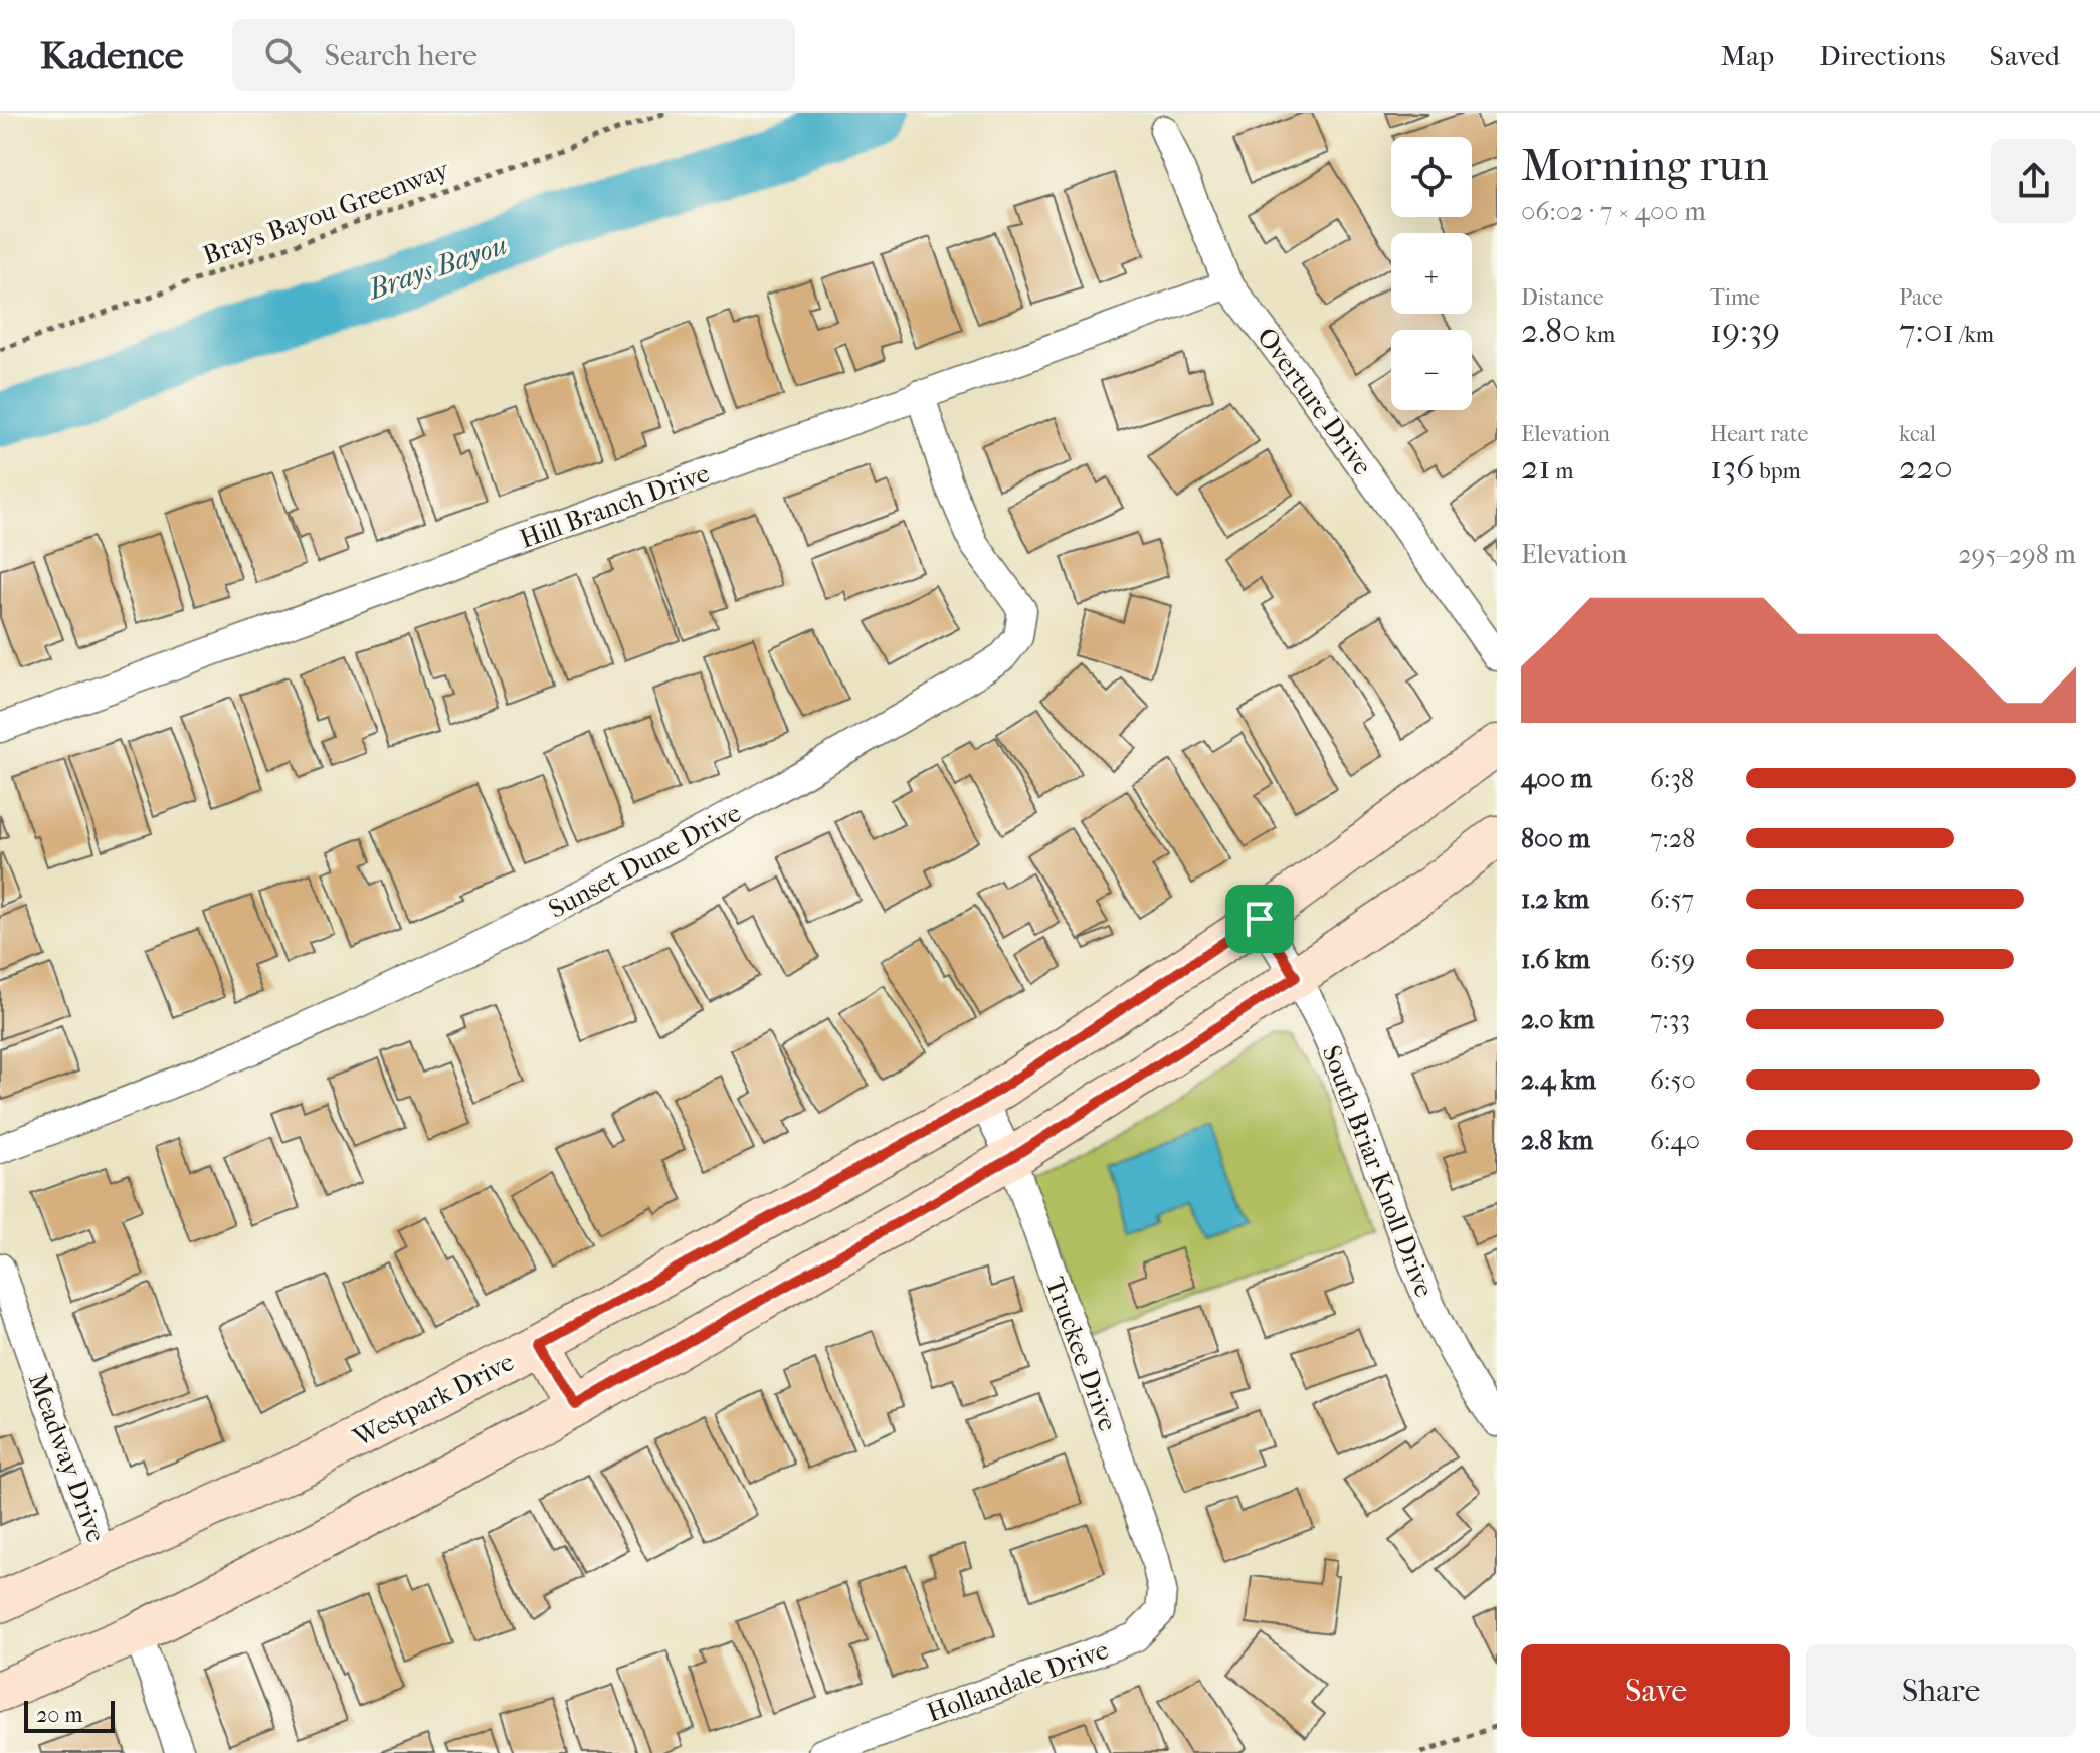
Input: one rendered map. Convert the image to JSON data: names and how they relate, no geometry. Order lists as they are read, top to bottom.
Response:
{
  "streets": {
    "main road": ["Westpark Drive"],
    "street": [
      "Overture Drive",
      "Hill Branch Drive",
      "Sunset Dune Drive",
      "South Briar Knoll Drive",
      "Truckee Drive",
      "Meadway Drive",
      "Hollandale Drive"
    ],
    "path": ["Brays Bayou Greenway"]
  },
  "crossings": [
    ["Overture Drive", "Hill Branch Drive"],
    ["Hill Branch Drive", "Sunset Dune Drive"],
    ["South Briar Knoll Drive", "Westpark Drive"],
    ["Truckee Drive", "Westpark Drive"],
    ["Truckee Drive", "Hollandale Drive"],
    ["Westpark Drive", "Meadway Drive"]
  ],
  "water": ["Brays Bayou"],
  "scale_bar": "20 m",
  "page": {
    "header": "Kadence",
    "search": "Search here",
    "nav": ["Map", "Directions", "Saved"],
    "heading": ["Morning run", "06:02 · 7 × 400 m"],
    "map_buttons": ["+", "−"],
    "stats": [
      ["Distance", "2.80 km"],
      ["Time", "19:39"],
      ["Pace", "7:01 /km"],
      ["Elevation", "21 m"],
      ["Heart rate", "136 bpm"],
      ["kcal", "220"]
    ],
    "chart": ["Elevation", "295–298 m"],
    "list": [
      {
        "name": "400 m",
        "note": "6:38"
      },
      {
        "name": "800 m",
        "note": "7:28"
      },
      {
        "name": "1.2 km",
        "note": "6:57"
      },
      {
        "name": "1.6 km",
        "note": "6:59"
      },
      {
        "name": "2.0 km",
        "note": "7:33"
      },
      {
        "name": "2.4 km",
        "note": "6:50"
      },
      {
        "name": "2.8 km",
        "note": "6:40"
      }
    ],
    "buttons": ["Save", "Share"],
    "scale": "20 m"
  }
}
